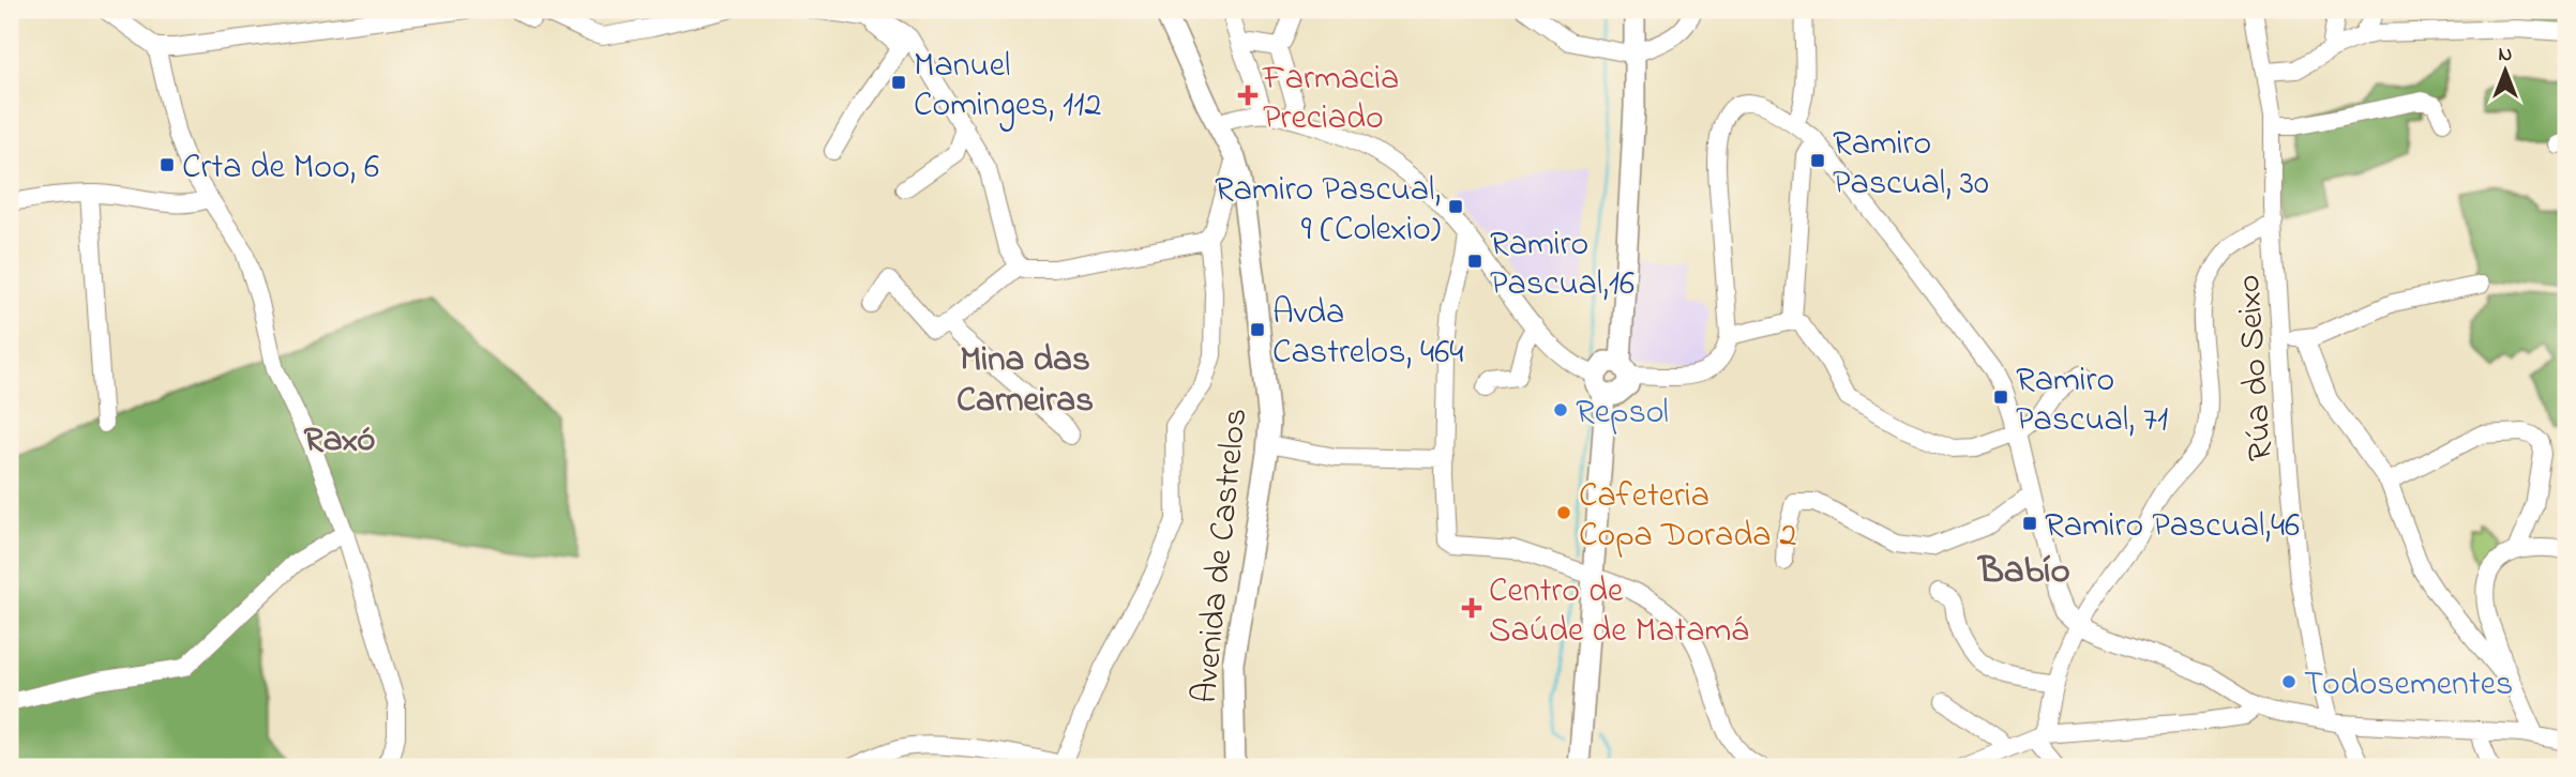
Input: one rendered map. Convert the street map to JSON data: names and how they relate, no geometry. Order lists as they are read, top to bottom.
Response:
{
  "streets": {
    "main road": ["Avenida de Castrelos"],
    "street": ["Rúa do Seixo"]
  },
  "districts": ["Mina das Carneiras", "Raxó", "Babío"],
  "places": {
    "transit": [
      "Manuel Cominges, 112",
      "Ramiro Pascual, 30",
      "Crta de Moo, 6",
      "Ramiro Pascual, 9 (Colexio)",
      "Ramiro Pascual,16",
      "Avda Castrelos, 464",
      "Ramiro Pascual, 71",
      "Ramiro Pascual,46"
    ],
    "health": ["Farmacia Preciado", "Centro de Saúde de Matamá"],
    "other": ["Repsol", "Cafeteria Copa Dorada 2", "Todosementes"]
  },
  "north": "top"
}
